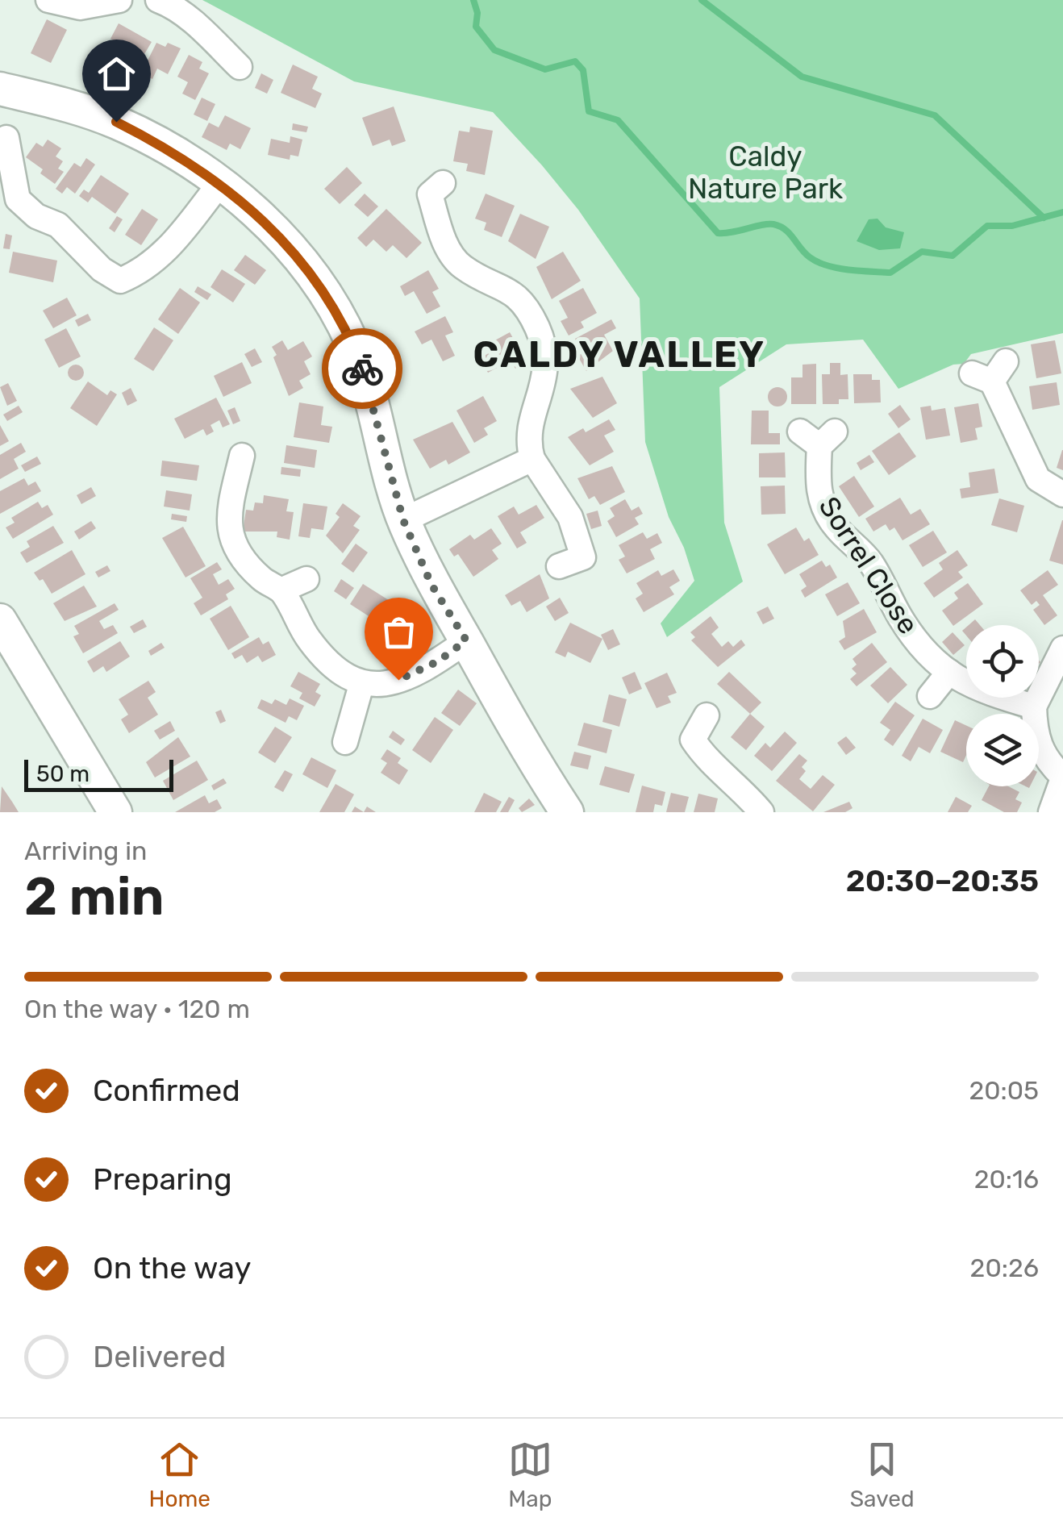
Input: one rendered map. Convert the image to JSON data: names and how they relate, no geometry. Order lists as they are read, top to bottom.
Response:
{
  "streets": {
    "street": ["Sorrel Close"]
  },
  "districts": ["CALDY VALLEY"],
  "parks": ["Caldy Nature Park"],
  "scale_bar": "50 m",
  "page": {
    "scale": "50 m",
    "heading": ["2 min", "Arriving in", "20:30–20:35"],
    "bar": "On the way · 120 m",
    "list": [
      ["Confirmed", "20:05"],
      ["Preparing", "20:16"],
      ["On the way", "20:26"],
      "Delivered"
    ],
    "tabs": ["Home", "Map", "Saved"]
  }
}
